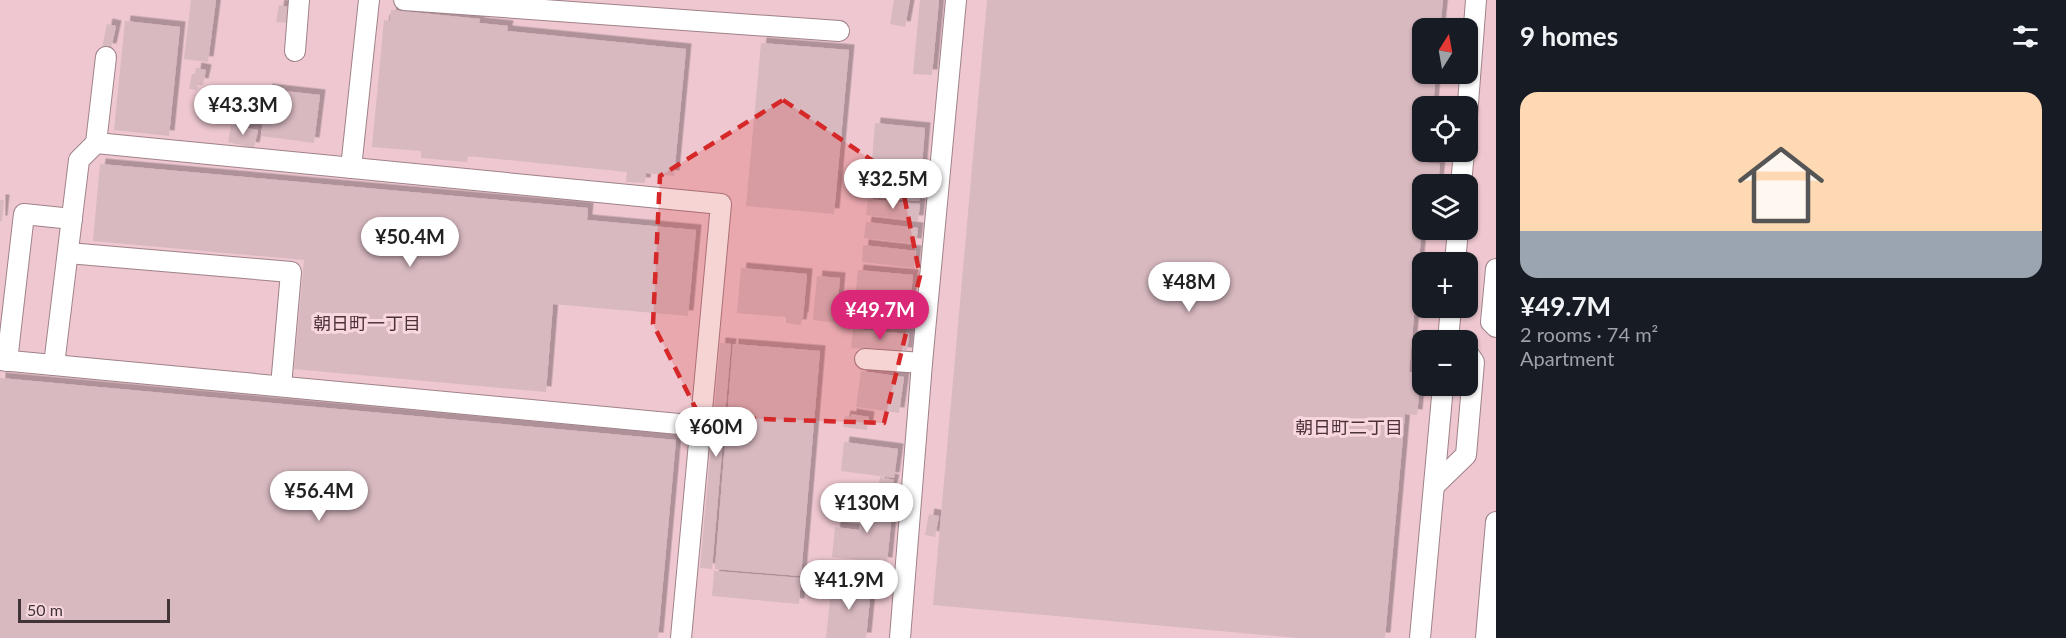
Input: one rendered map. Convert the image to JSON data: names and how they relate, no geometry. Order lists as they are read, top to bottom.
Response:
{
  "districts": ["朝日町一丁目", "朝日町二丁目"],
  "scale_bar": "50 m",
  "north": "top",
  "page": {
    "heading": "9 homes",
    "map_buttons": ["+", "−"],
    "list": [
      {
        "name": "¥49.7M",
        "note": "2 rooms · 74 m² · Apartment"
      }
    ],
    "price": [
      "¥43.3M",
      "¥32.5M",
      "¥50.4M",
      "¥48M",
      "¥49.7M",
      "¥60M",
      "¥56.4M",
      "¥130M",
      "¥41.9M"
    ],
    "scale": "50 m"
  }
}
